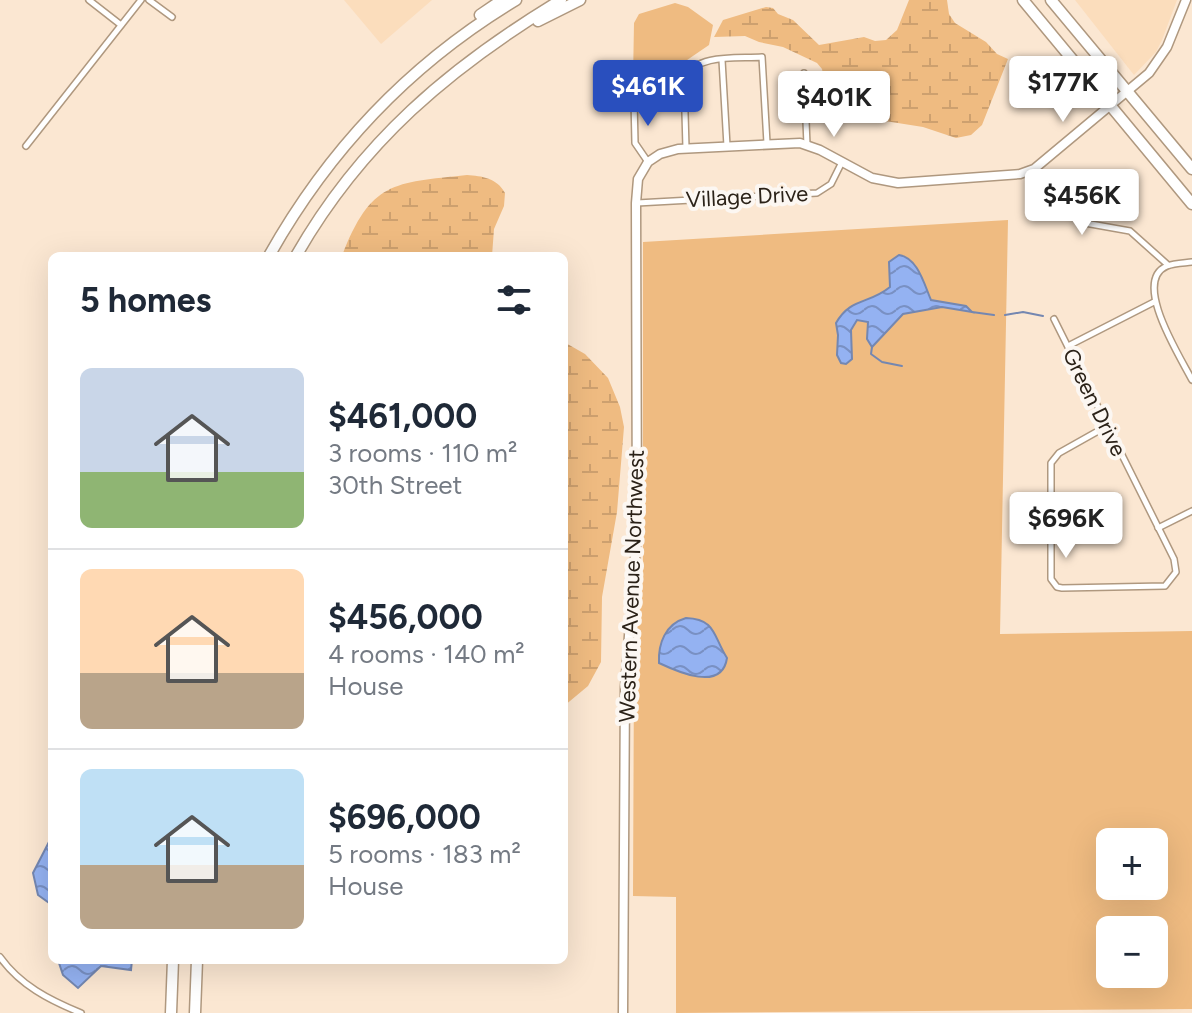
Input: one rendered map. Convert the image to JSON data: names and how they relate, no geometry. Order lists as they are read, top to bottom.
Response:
{
  "streets": {
    "street": ["Village Drive", "Green Drive", "Western Avenue Northwest"]
  },
  "crossings": [
    ["Village Drive", "Western Avenue Northwest"]
  ],
  "page": {
    "price": [
      "$177K",
      "$461K",
      "$401K",
      "$456K",
      "$696K"
    ],
    "heading": "5 homes",
    "list": [
      {
        "name": "$461,000",
        "note": "3 rooms · 110 m² · 30th Street"
      },
      {
        "name": "$456,000",
        "note": "4 rooms · 140 m² · House"
      },
      {
        "name": "$696,000",
        "note": "5 rooms · 183 m² · House"
      }
    ],
    "map_buttons": ["+", "−"]
  }
}
